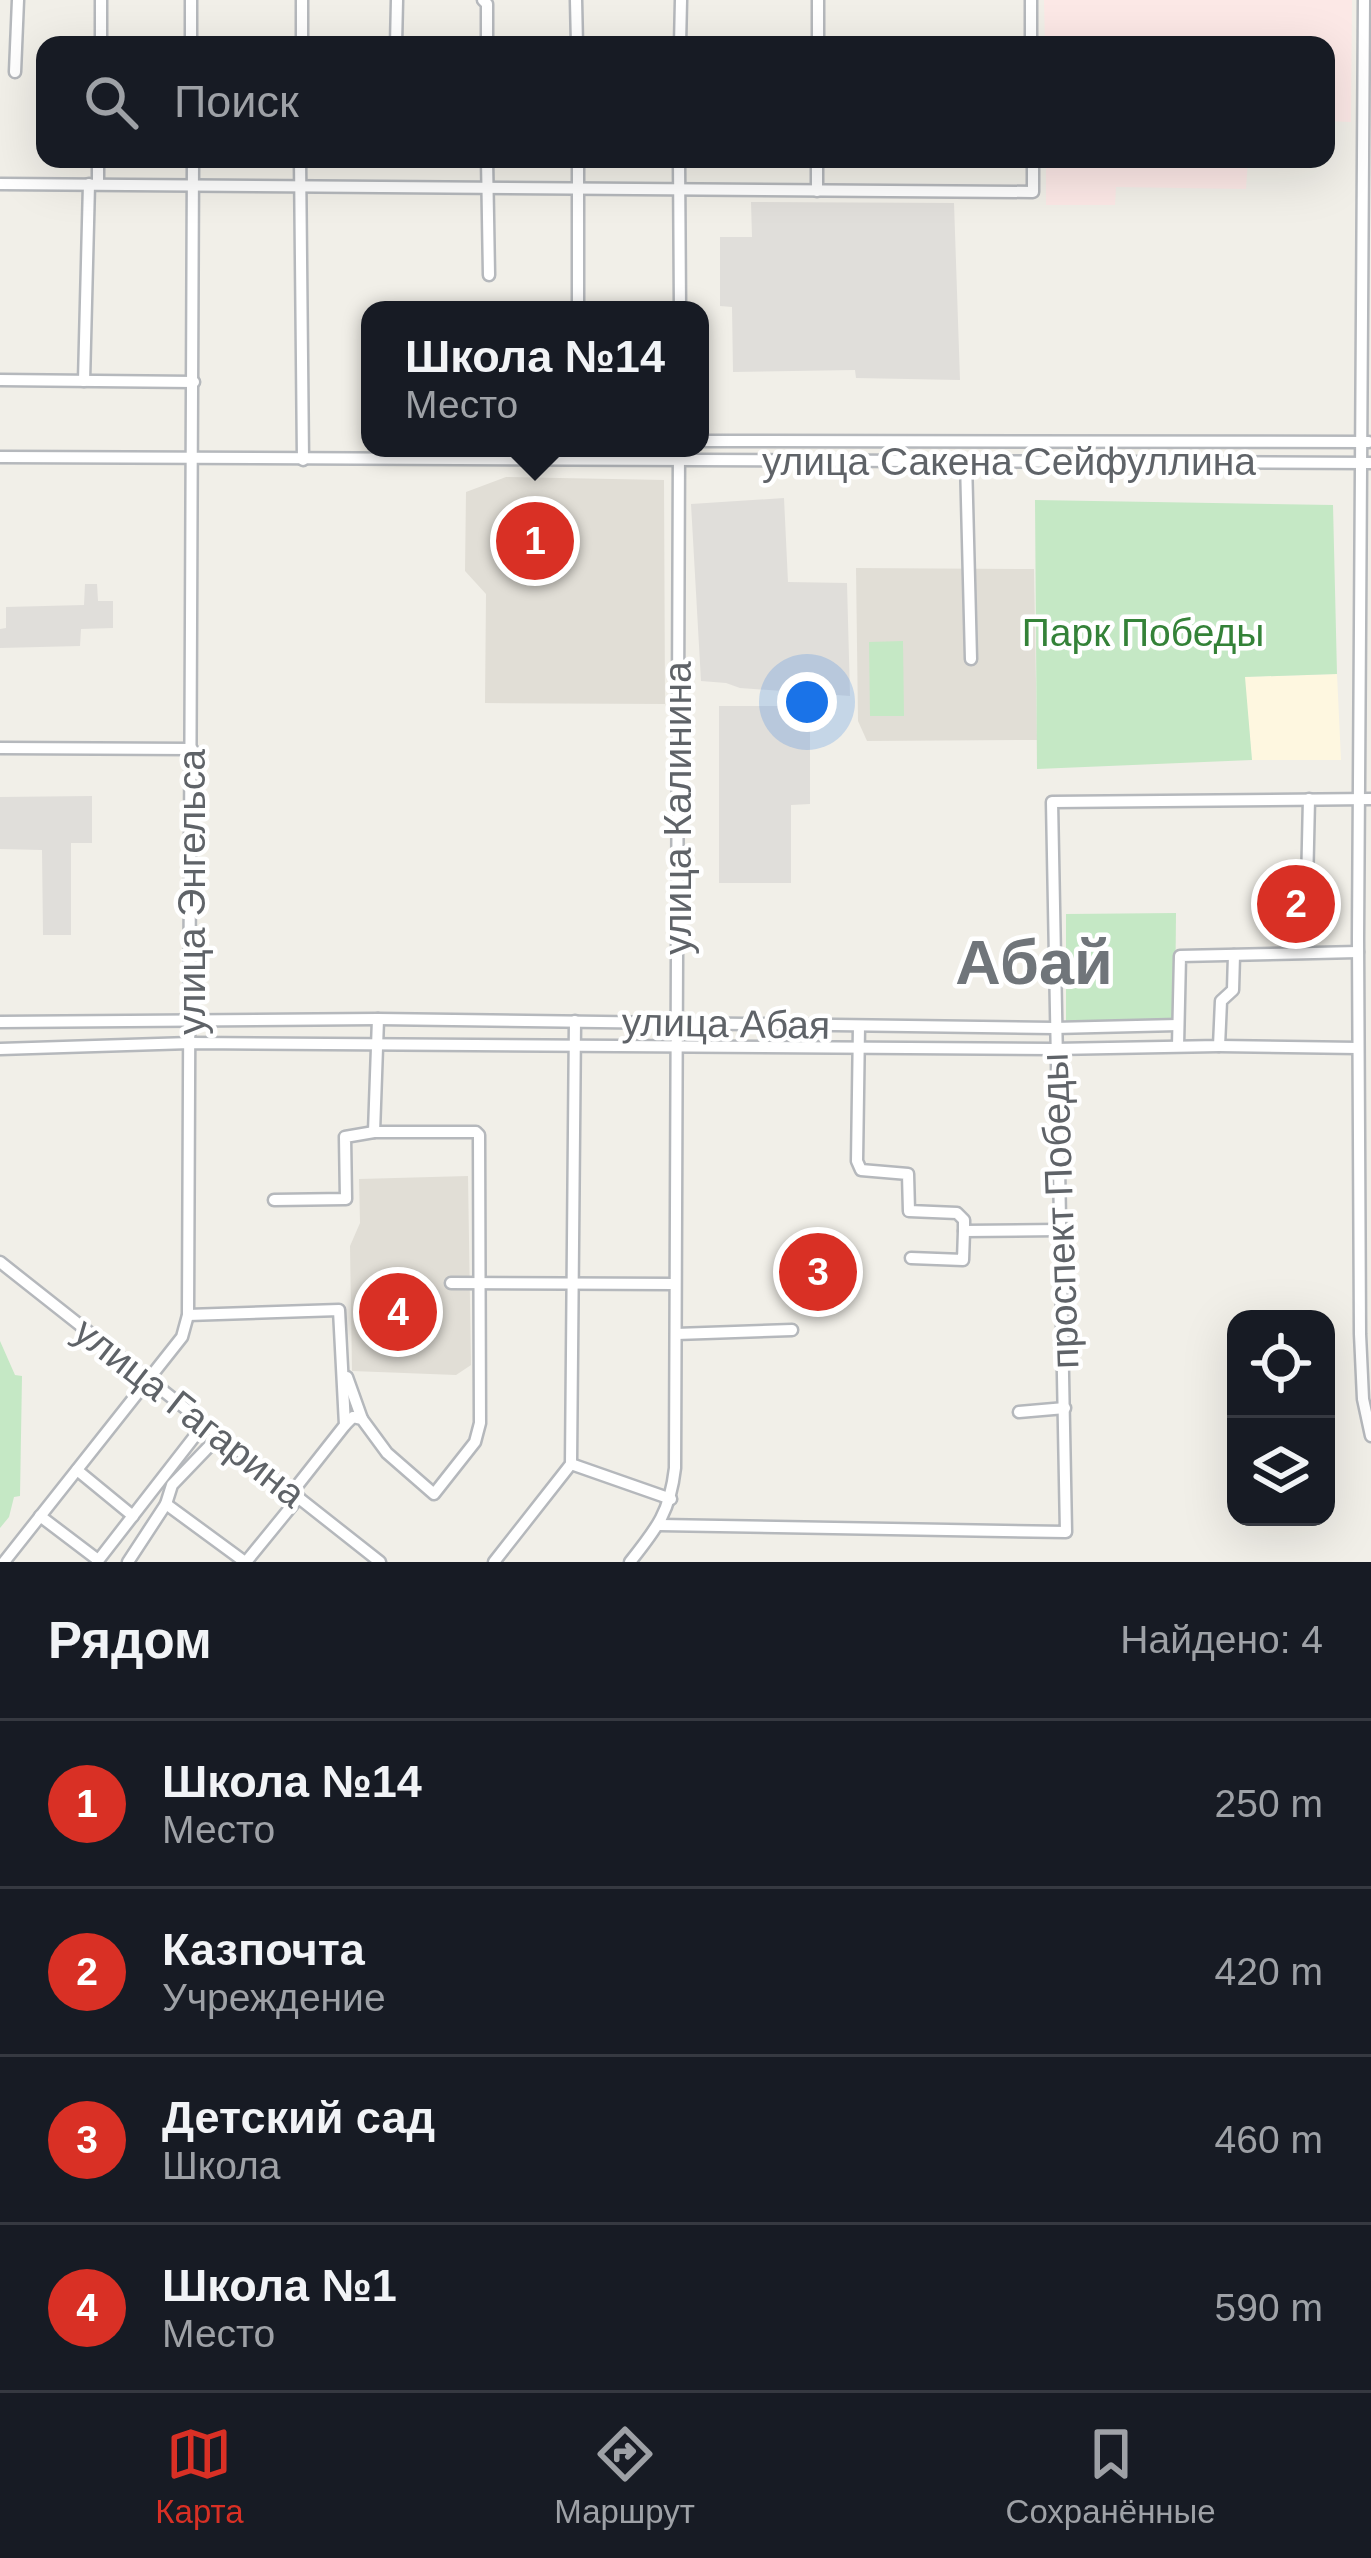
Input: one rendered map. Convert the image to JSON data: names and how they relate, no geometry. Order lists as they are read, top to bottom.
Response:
{
  "streets": {
    "street": [
      "улица Сакена Сейфуллина",
      "улица Калинина",
      "улица Энгельса",
      "улица Абая",
      "проспект Победы",
      "улица Гагарина"
    ]
  },
  "crossings": [
    ["улица Сакена Сейфуллина", "улица Энгельса"],
    ["улица Калинина", "улица Абая"],
    ["улица Калинина", "проспект Победы"],
    ["улица Энгельса", "улица Абая"],
    ["улица Энгельса", "улица Гагарина"]
  ],
  "districts": ["Абай"],
  "parks": ["Парк Победы"],
  "page": {
    "search": "Поиск",
    "popup": ["Школа №14", "Место"],
    "pins": [
      "1",
      "2",
      "3",
      "4"
    ],
    "heading": ["Рядом", "Найдено: 4"],
    "list": [
      {
        "mark": "1",
        "name": "Школа №14",
        "note": "Место",
        "value": "250 m"
      },
      {
        "mark": "2",
        "name": "Казпочта",
        "note": "Учреждение",
        "value": "420 m"
      },
      {
        "mark": "3",
        "name": "Детский сад",
        "note": "Школа",
        "value": "460 m"
      },
      {
        "mark": "4",
        "name": "Школа №1",
        "note": "Место",
        "value": "590 m"
      }
    ],
    "nav": ["Карта", "Маршрут", "Сохранённые"]
  }
}
